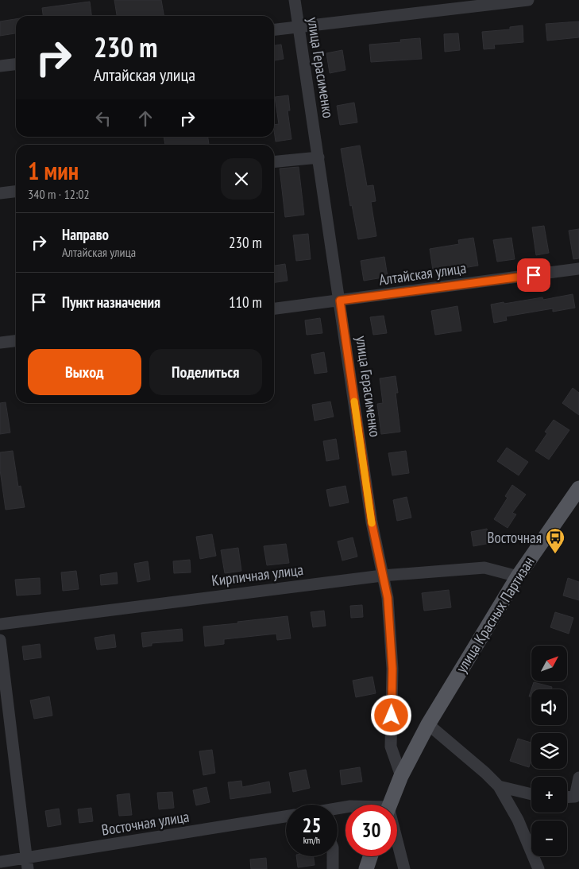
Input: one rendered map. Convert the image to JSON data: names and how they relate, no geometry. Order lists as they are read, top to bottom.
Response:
{
  "streets": {
    "main road": ["улица Красных Партизан"],
    "street": [
      "улица Герасименко",
      "Алтайская улица",
      "Кирпичная улица",
      "Восточная улица"
    ]
  },
  "crossings": [
    ["улица Герасименко", "Алтайская улица"],
    ["улица Герасименко", "Кирпичная улица"],
    ["улица Герасименко", "улица Красных Партизан"],
    ["Кирпичная улица", "улица Красных Партизан"]
  ],
  "places": {
    "bus stop": ["Восточная"]
  },
  "north": "top right",
  "page": {
    "turn": ["230 m", "Алтайская улица"],
    "heading": ["1 мин", "340 m · 12:02"],
    "list": [
      {
        "name": "Направо",
        "note": "Алтайская улица",
        "value": "230 m"
      },
      {
        "name": "Пункт назначения",
        "value": "110 m"
      }
    ],
    "buttons": ["Выход", "Поделиться"],
    "map_buttons": ["+", "−"],
    "speed": "25 km/h",
    "limit": "30"
  }
}
